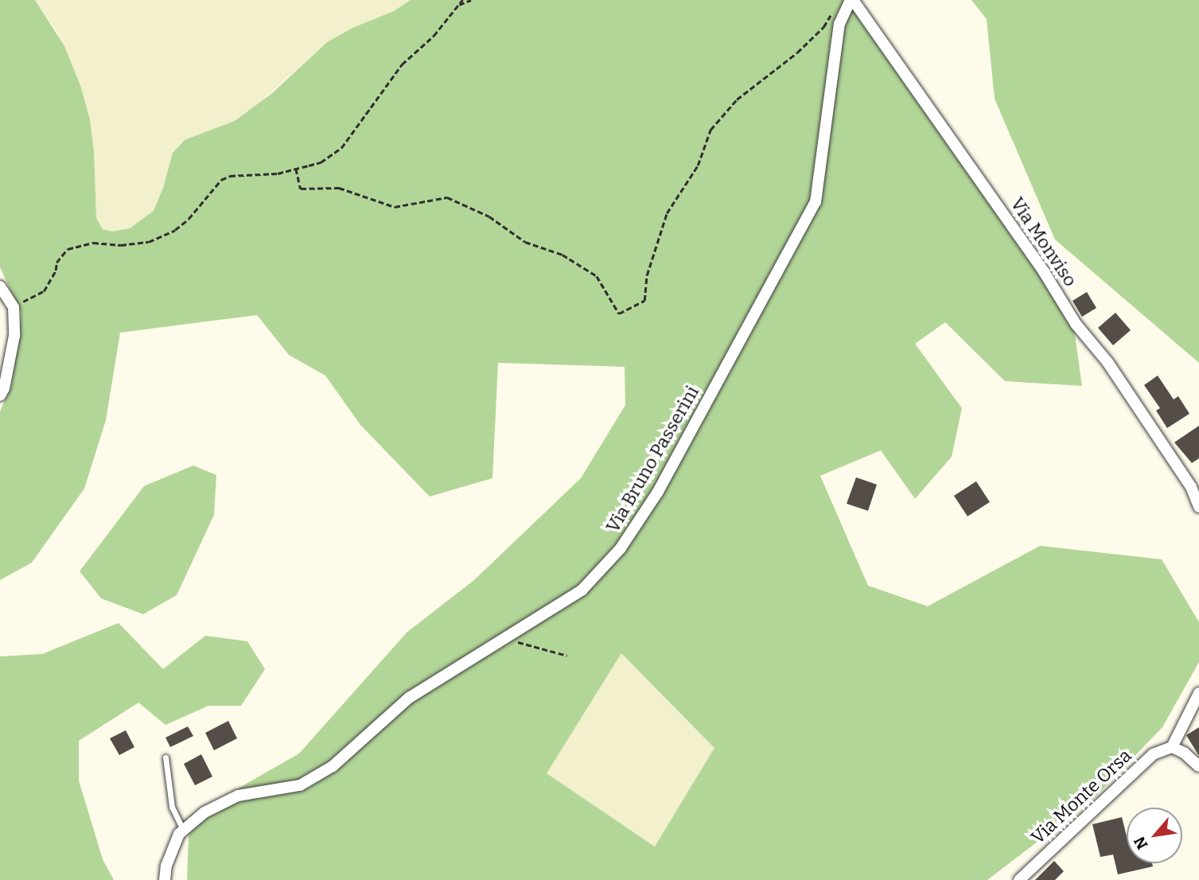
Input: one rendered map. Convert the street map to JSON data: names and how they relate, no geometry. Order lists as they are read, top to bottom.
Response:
{
  "streets": {
    "street": ["Via Monviso", "Via Bruno Passerini", "Via Monte Orsa"]
  },
  "crossings": [
    ["Via Monviso", "Via Bruno Passerini"]
  ],
  "north": "bottom left"
}
